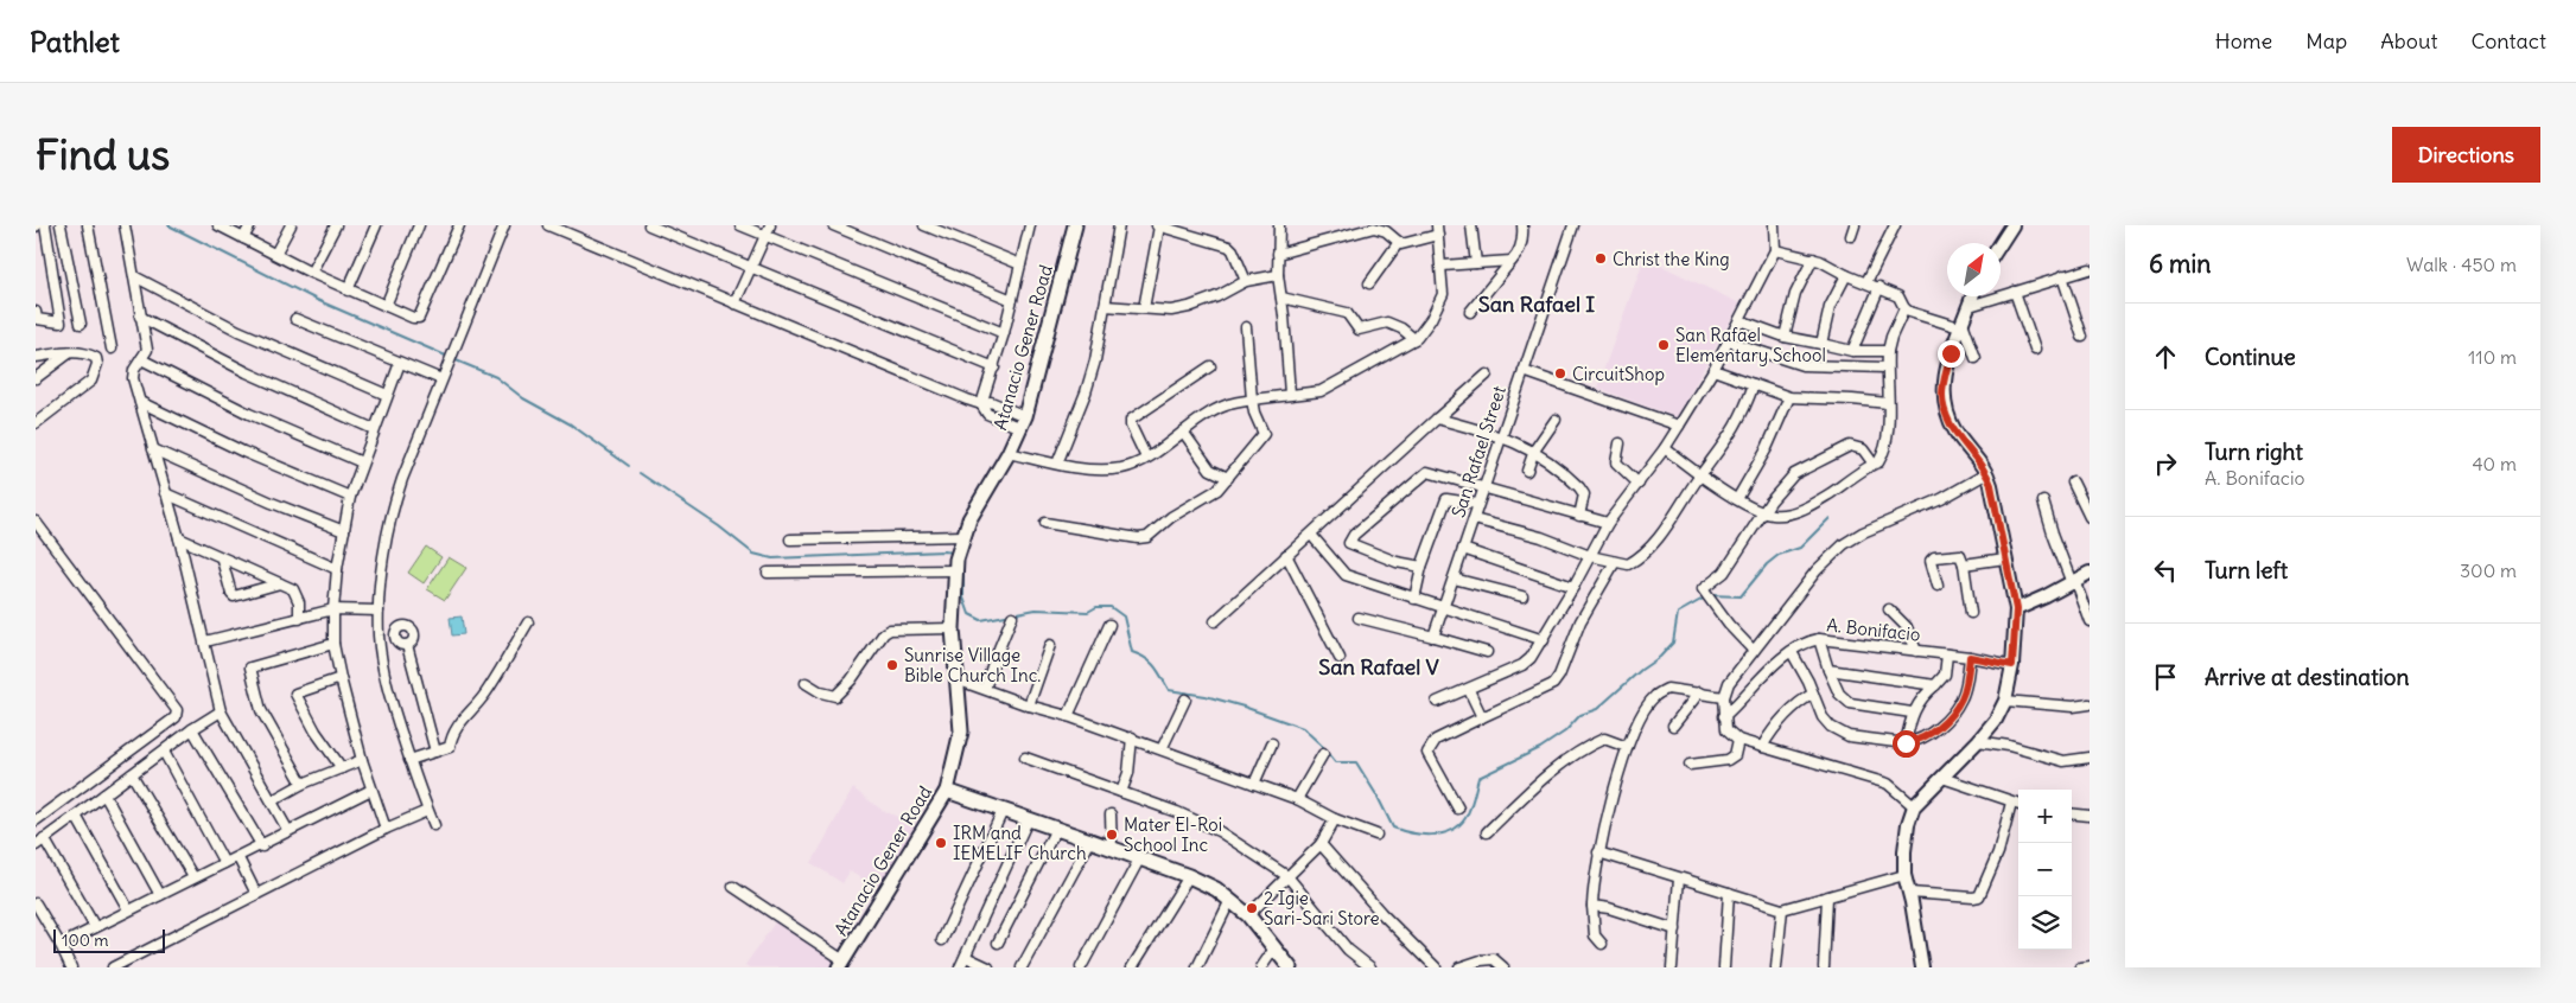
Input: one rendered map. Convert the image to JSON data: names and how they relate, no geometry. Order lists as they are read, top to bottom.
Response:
{
  "streets": {
    "main road": ["Atanacio Gener Road"],
    "street": ["San Rafael Street", "A. Bonifacio"]
  },
  "districts": ["San Rafael I", "San Rafael V"],
  "places": [
    "Christ the King",
    "San Rafael Elementary School",
    "CircuitShop",
    "Sunrise Village Bible Church Inc.",
    "Mater El-Roi School Inc",
    "IRM and IEMELIF Church",
    "2 Igie Sari-Sari Store"
  ],
  "scale_bar": "100 m",
  "north": "top right",
  "page": {
    "header": "Pathlet",
    "nav": [
      "Home",
      "Map",
      "About",
      "Contact"
    ],
    "buttons": "Directions",
    "title": "Find us",
    "heading": ["6 min", "Walk · 450 m"],
    "list": [
      ["Continue", "110 m"],
      ["Turn right", "A. Bonifacio", "40 m"],
      ["Turn left", "300 m"],
      "Arrive at destination"
    ],
    "map_buttons": ["+", "−"],
    "scale": "100 m"
  }
}
